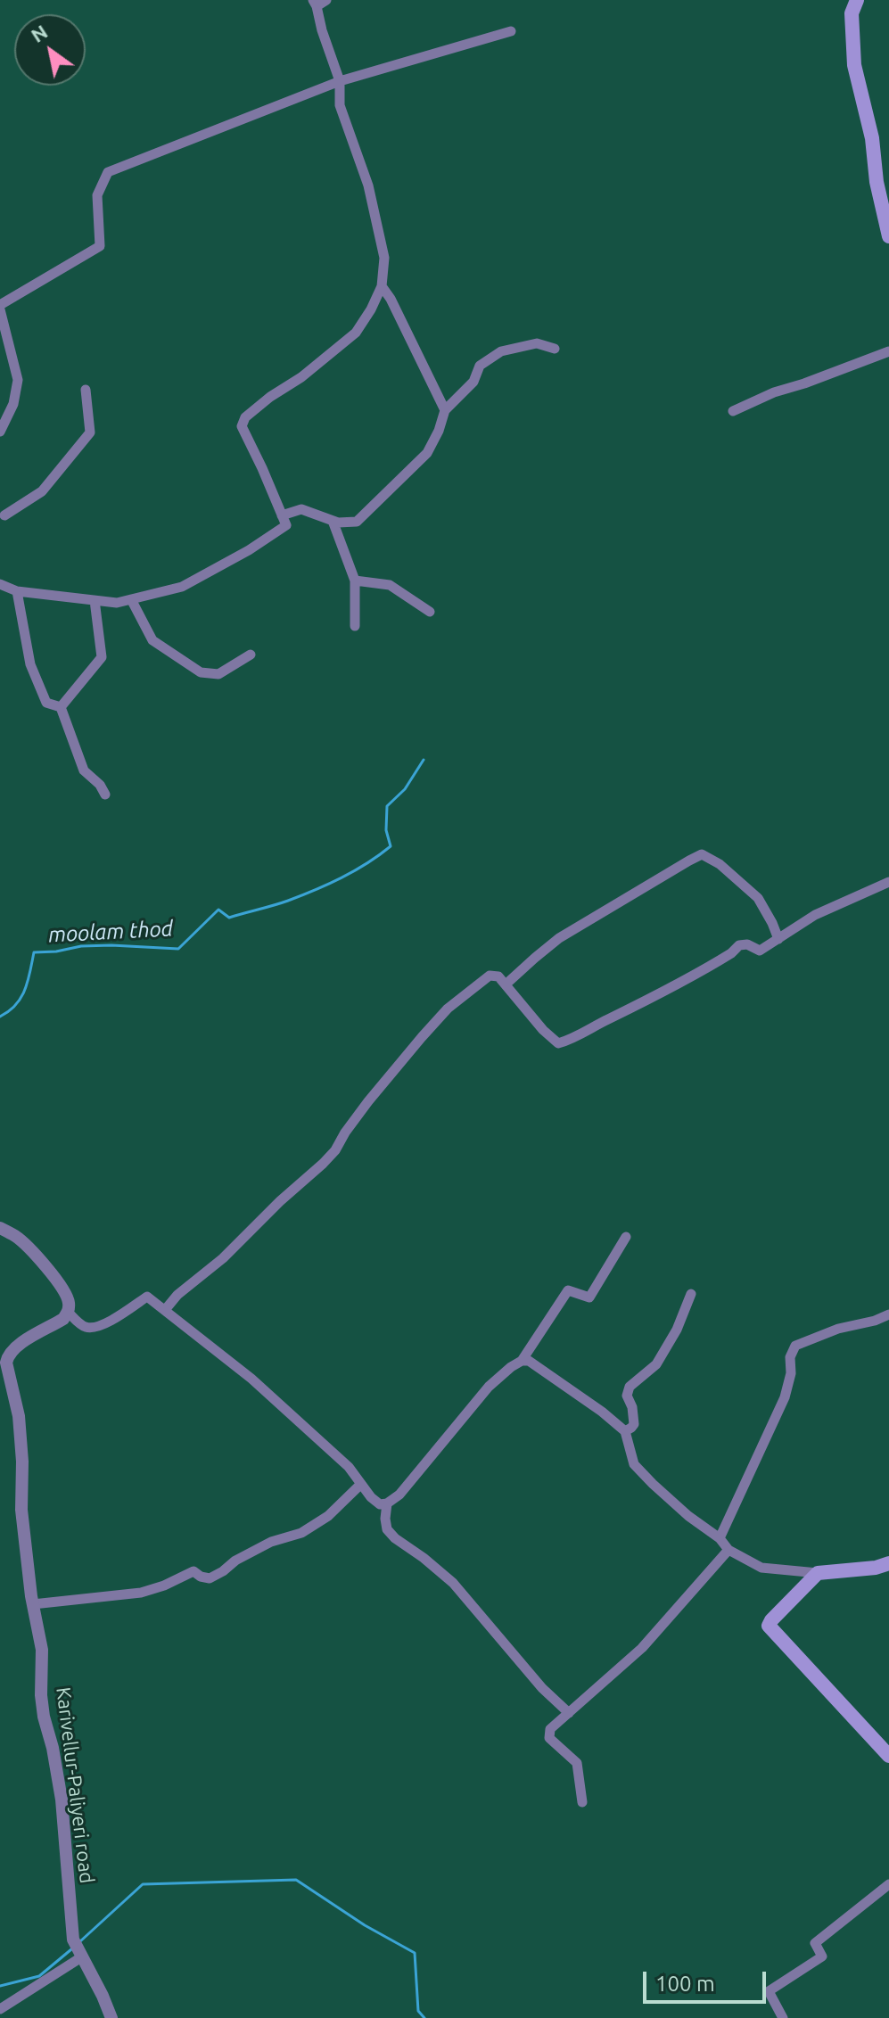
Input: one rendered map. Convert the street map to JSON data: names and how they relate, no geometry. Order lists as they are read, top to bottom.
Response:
{
  "streets": {
    "street": ["Karivellur-Paliyeri road"]
  },
  "water": ["moolam thod"],
  "scale_bar": "100 m",
  "north": "top left"
}
